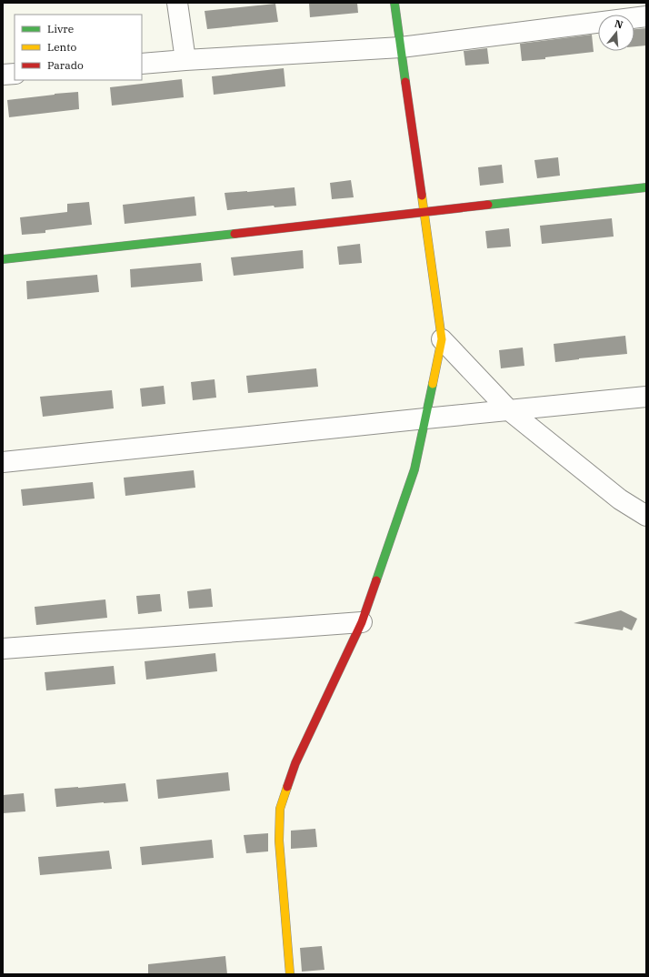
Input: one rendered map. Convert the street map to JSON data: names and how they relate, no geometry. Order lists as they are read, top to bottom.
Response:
{
  "legend": ["Livre", "Lento", "Parado"],
  "north": "top"
}
